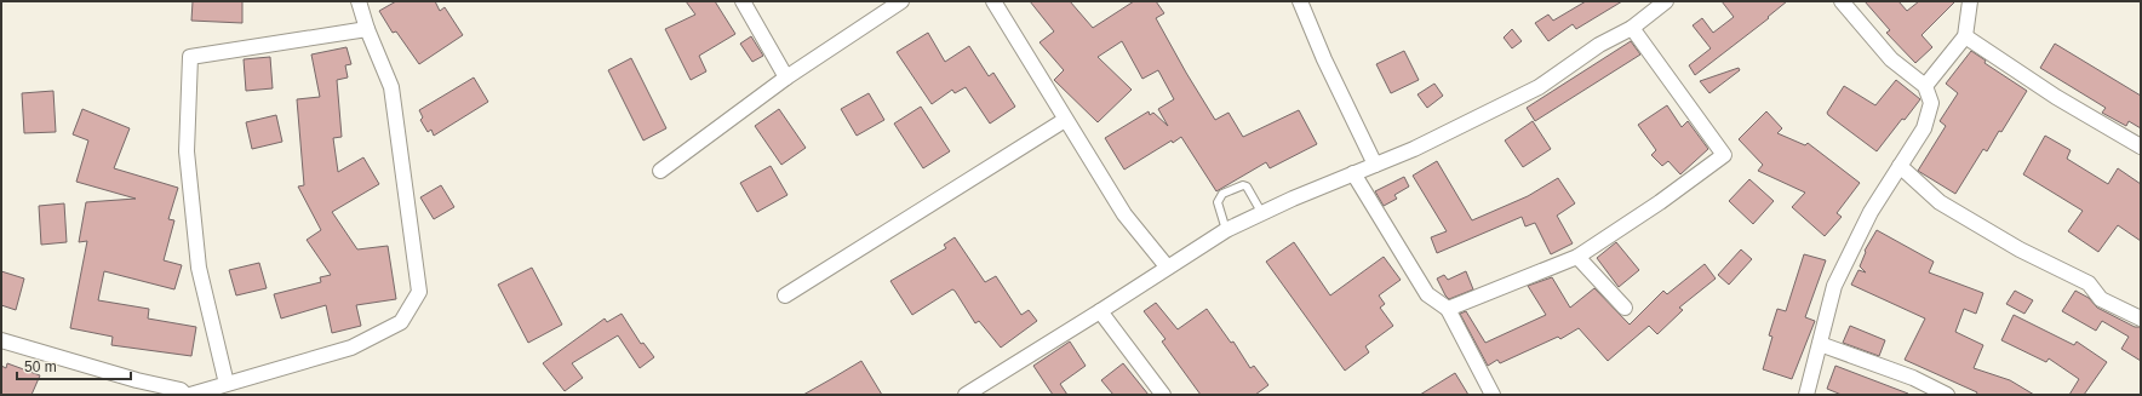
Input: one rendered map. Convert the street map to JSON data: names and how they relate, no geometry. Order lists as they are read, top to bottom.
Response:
{
  "scale_bar": "50 m"
}
